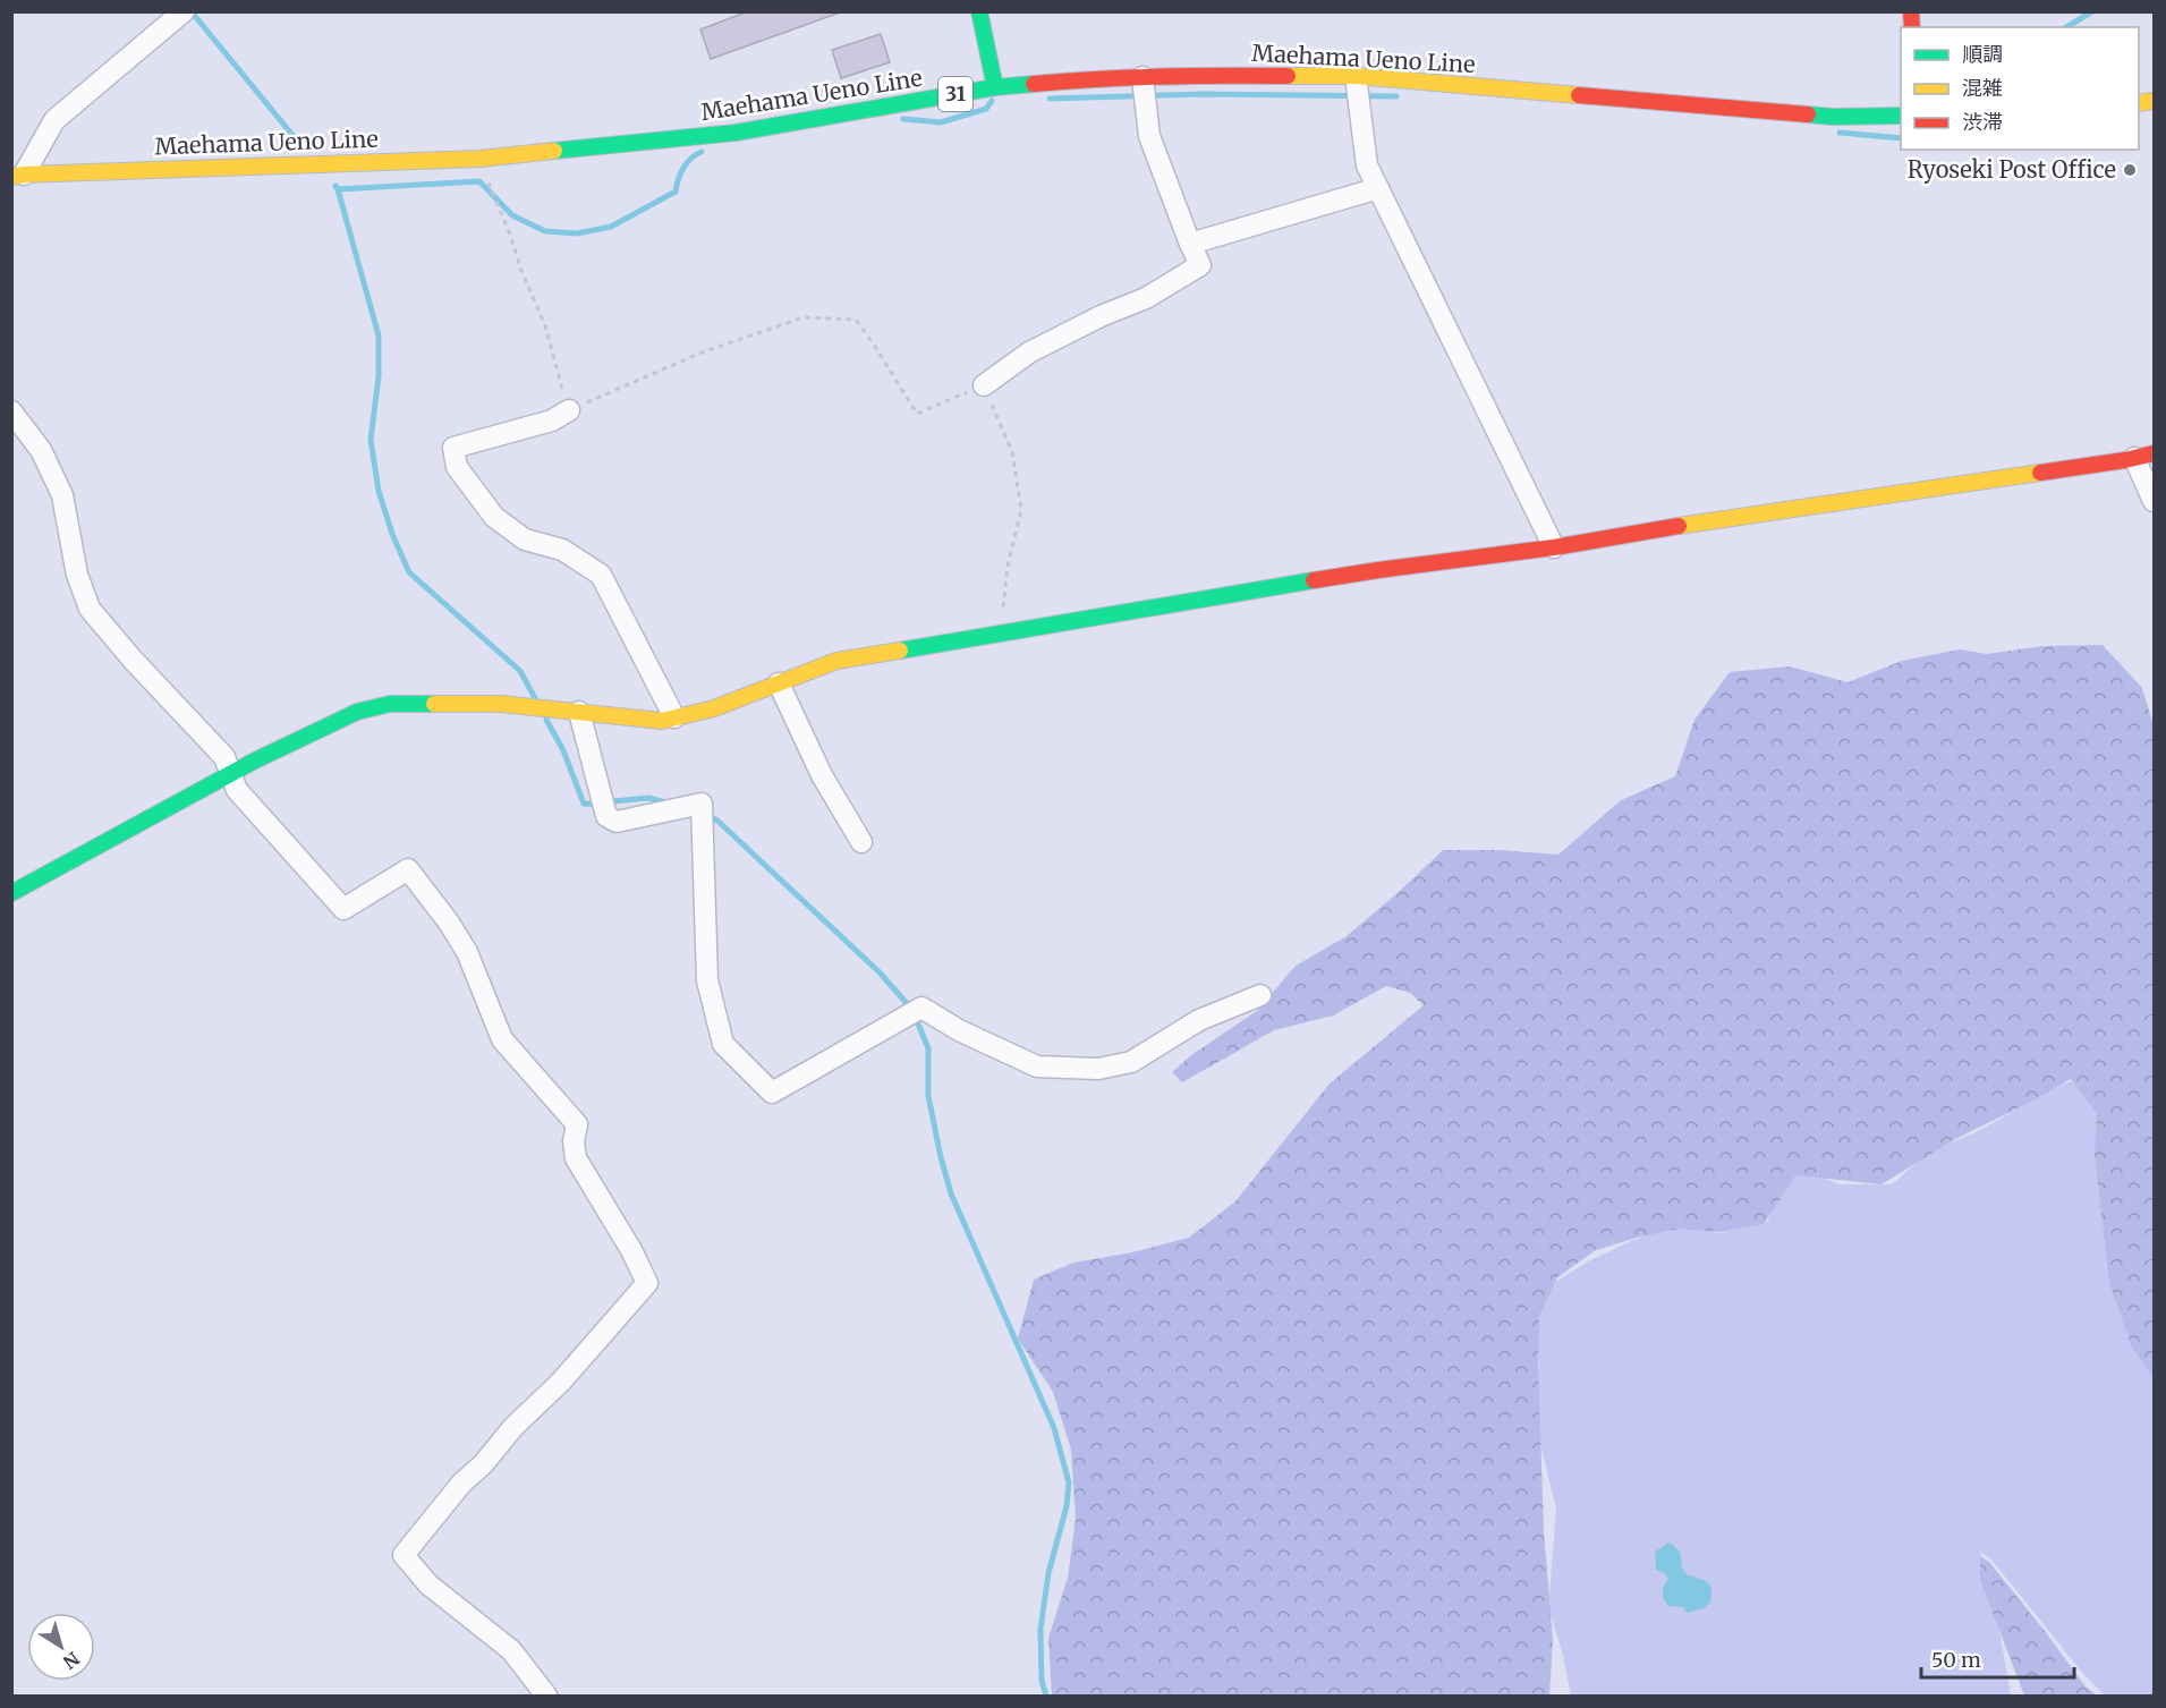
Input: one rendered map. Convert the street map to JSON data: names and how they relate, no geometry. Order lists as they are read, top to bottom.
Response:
{
  "streets": {
    "street": ["Maehama Ueno Line", "31"]
  },
  "places": ["Ryoseki Post Office"],
  "legend": ["順調", "混雑", "渋滞"],
  "scale_bar": "50 m",
  "north": "bottom right"
}
